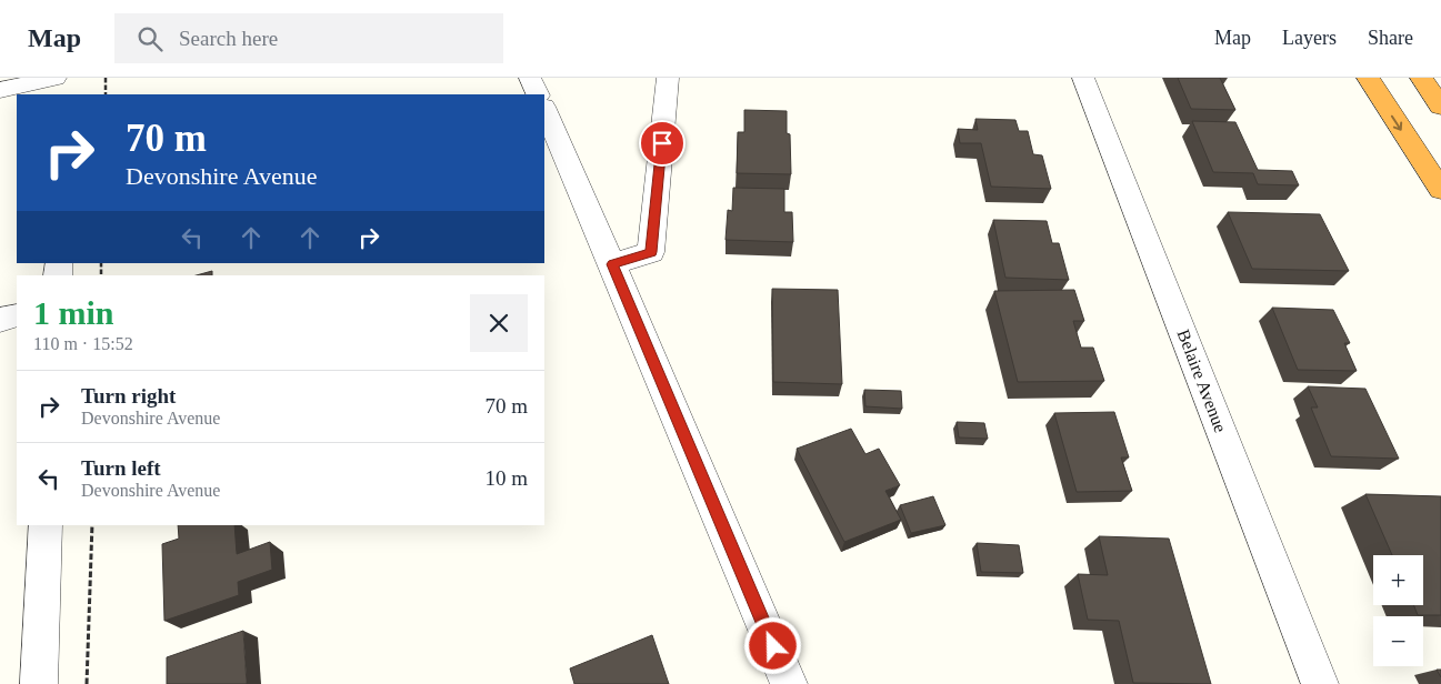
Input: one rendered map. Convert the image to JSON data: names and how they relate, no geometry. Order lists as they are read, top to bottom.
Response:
{
  "streets": {
    "street": ["Belaire Avenue"]
  },
  "page": {
    "header": "Map",
    "search": "Search here",
    "nav": ["Map", "Layers", "Share"],
    "turn": ["70 m", "Devonshire Avenue"],
    "heading": ["1 min", "110 m · 15:52"],
    "list": [
      {
        "name": "Turn right",
        "note": "Devonshire Avenue",
        "value": "70 m"
      },
      {
        "name": "Turn left",
        "note": "Devonshire Avenue",
        "value": "10 m"
      }
    ],
    "map_buttons": ["+", "−"]
  }
}
